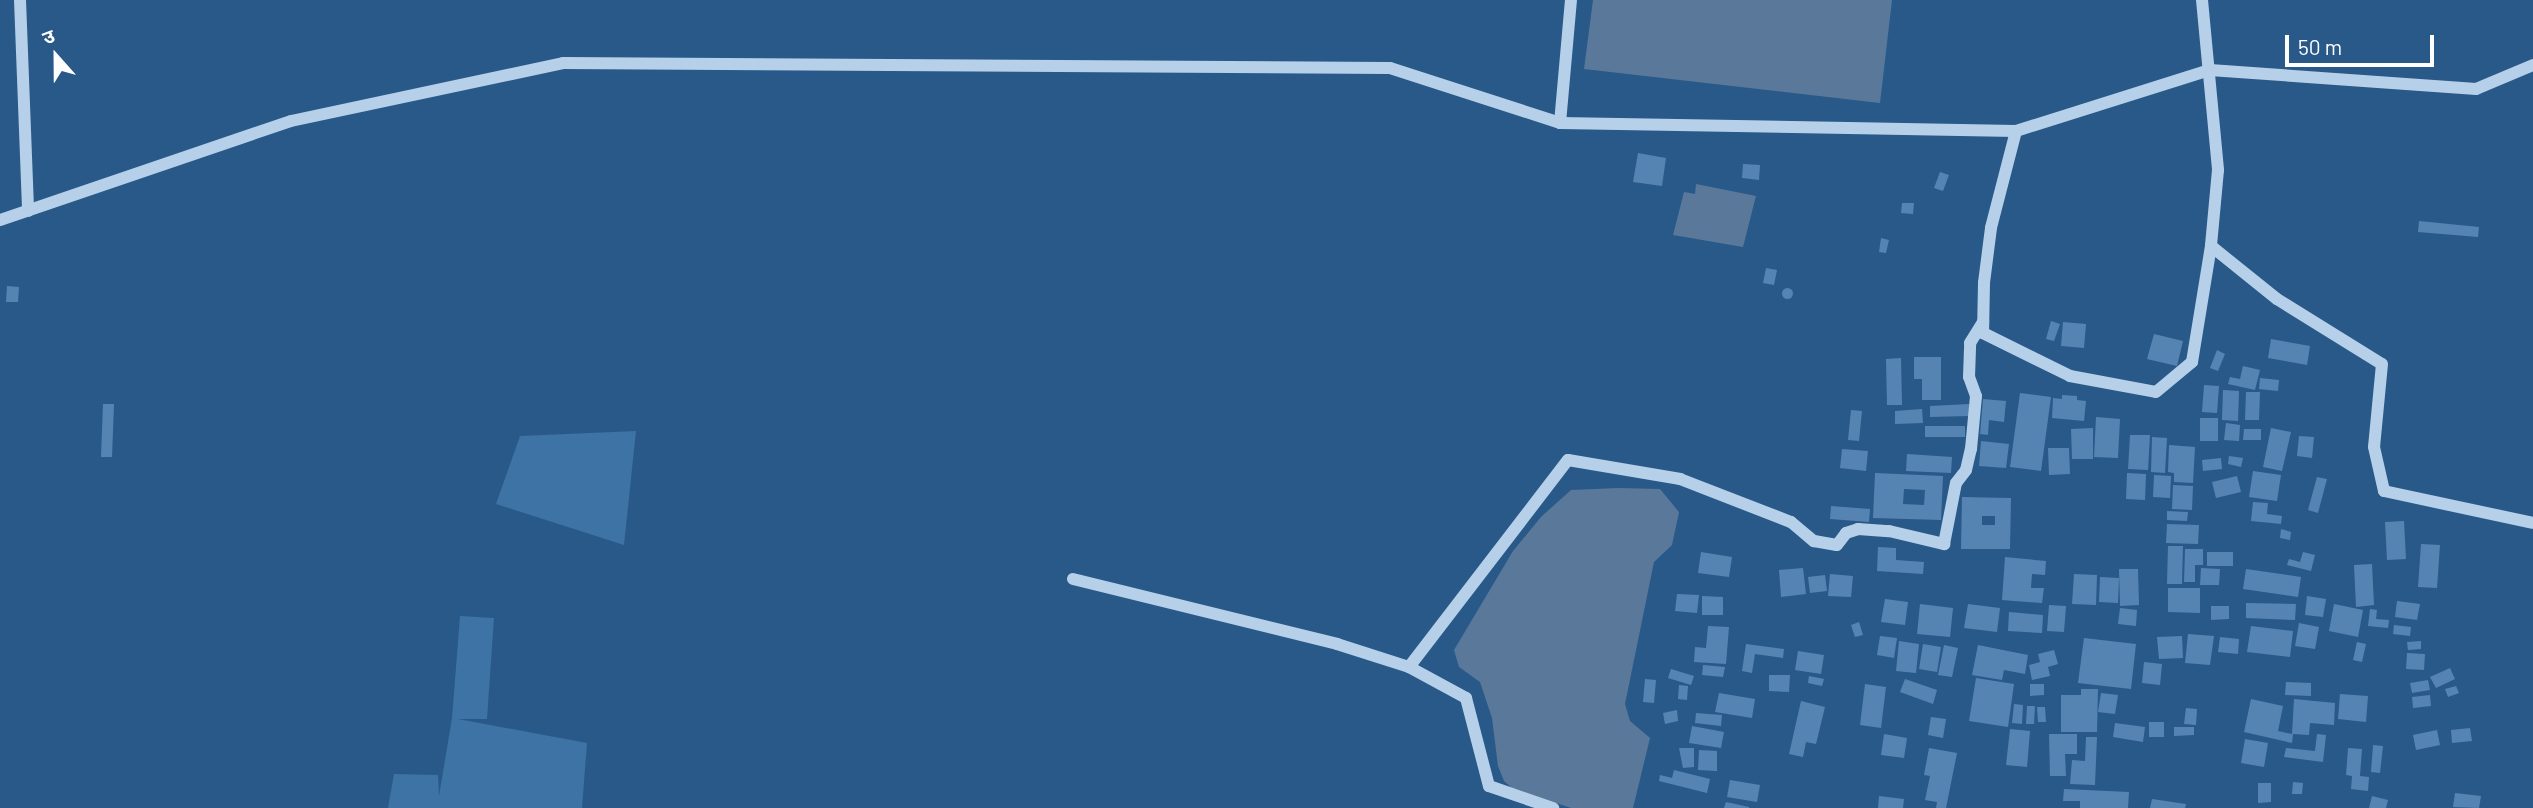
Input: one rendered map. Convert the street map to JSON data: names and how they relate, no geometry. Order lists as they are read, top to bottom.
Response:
{
  "scale_bar": "50 m",
  "north": "top"
}
